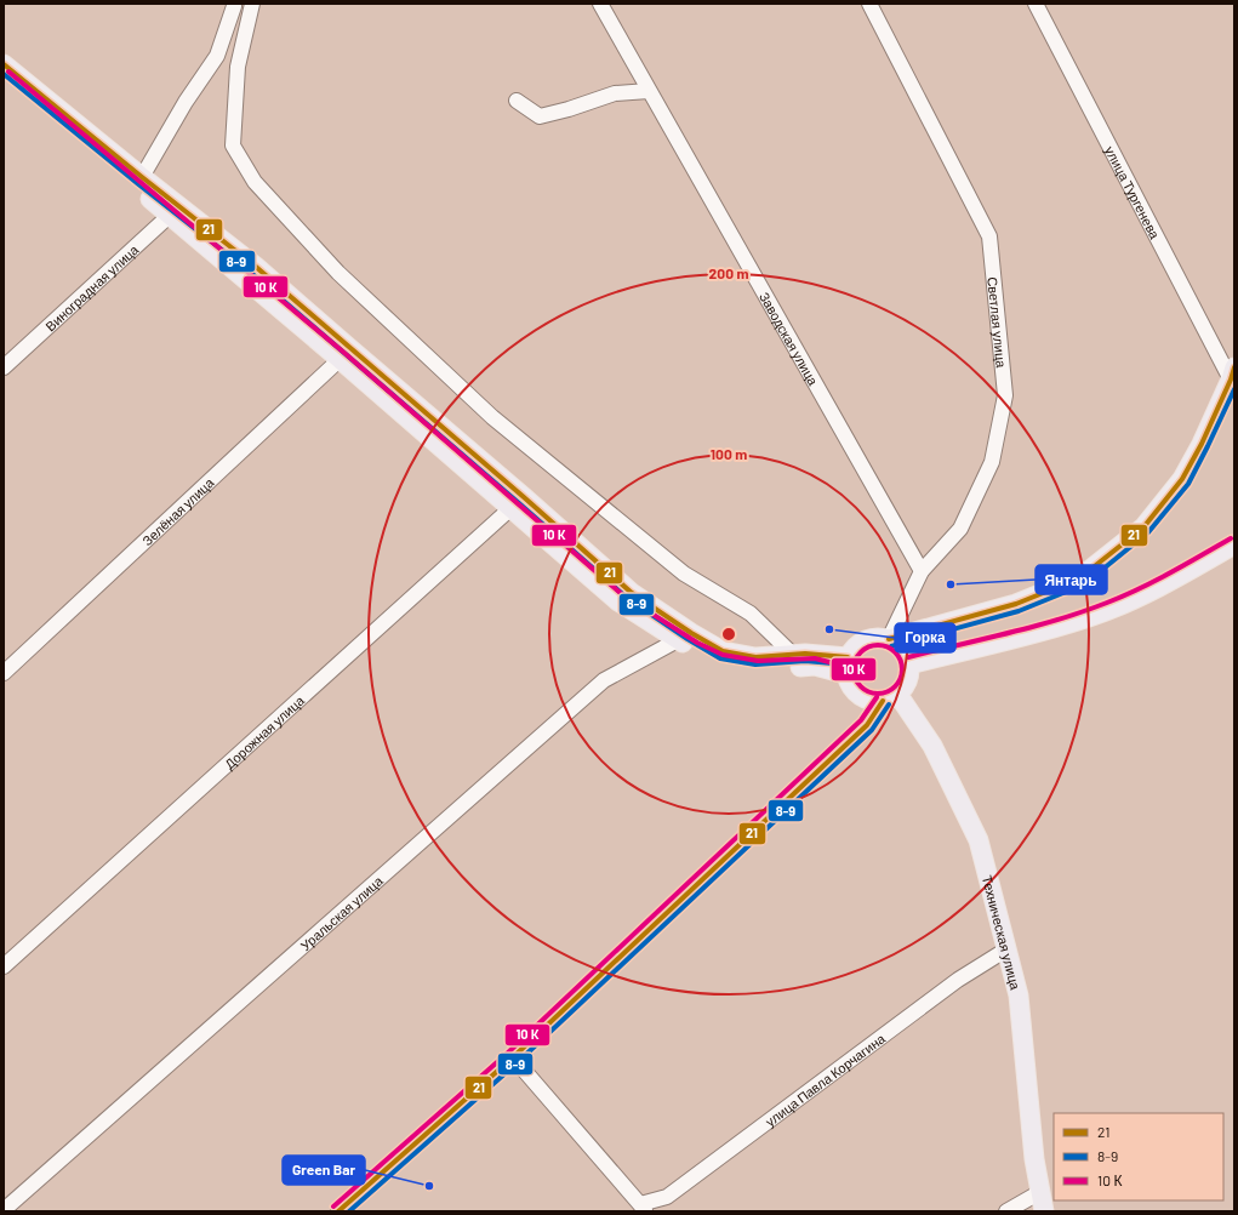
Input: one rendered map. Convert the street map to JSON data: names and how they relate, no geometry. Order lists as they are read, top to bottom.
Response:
{
  "streets": {
    "main road": ["улица Тургенева", "Техническая улица"],
    "street": [
      "Виноградная улица",
      "Светлая улица",
      "Заводская улица",
      "Зелёная улица",
      "Дорожная улица",
      "Уральская улица",
      "улица Павла Корчагина"
    ]
  },
  "crossings": [
    ["улица Тургенева", "Светлая улица"],
    ["улица Тургенева", "Техническая улица"],
    ["Светлая улица", "Заводская улица"],
    ["Светлая улица", "Техническая улица"],
    ["Техническая улица", "улица Павла Корчагина"]
  ],
  "places": ["Янтарь", "Горка", "Green Bar"],
  "lines": ["transit line 21", "transit line 8-9"],
  "legend": ["21", "8-9", "10 К"],
  "rings": ["200 m", "100 m"]
}
